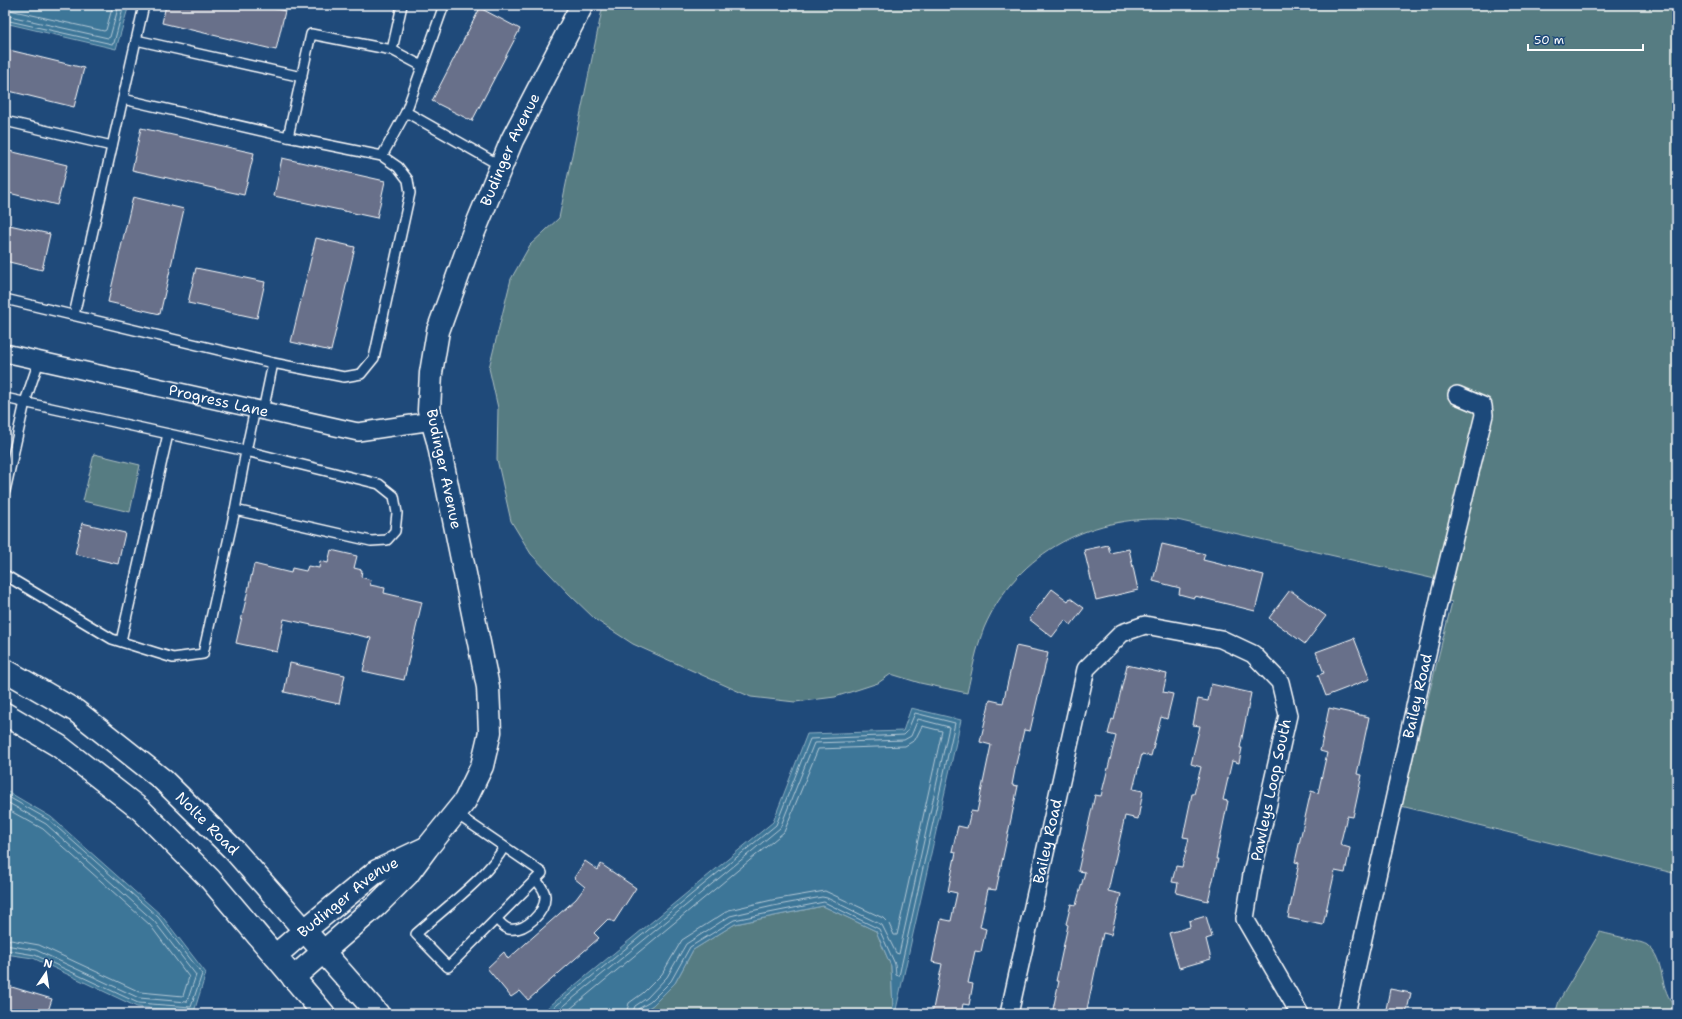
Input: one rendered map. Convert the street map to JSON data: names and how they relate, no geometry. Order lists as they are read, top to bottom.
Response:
{
  "streets": {
    "street": [
      "Budinger Avenue",
      "Progress Lane",
      "Bailey Road",
      "Pawleys Loop South",
      "Nolte Road"
    ]
  },
  "crossings": [
    ["Budinger Avenue", "Progress Lane"],
    ["Budinger Avenue", "Nolte Road"],
    ["Bailey Road", "Pawleys Loop South"]
  ],
  "scale_bar": "50 m",
  "north": "top"
}
